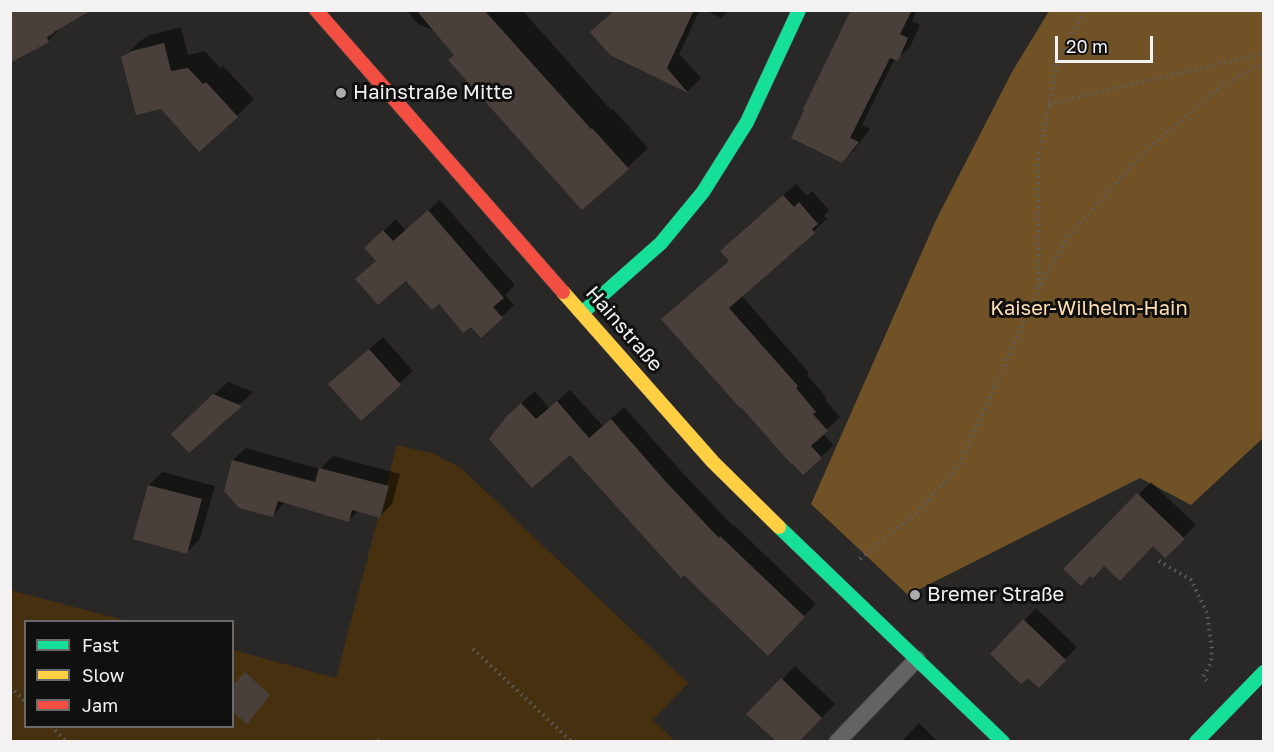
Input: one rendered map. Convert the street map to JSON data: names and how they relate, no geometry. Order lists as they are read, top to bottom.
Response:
{
  "streets": {
    "street": ["Hainstraße"]
  },
  "parks": ["Kaiser-Wilhelm-Hain"],
  "places": ["Hainstraße Mitte", "Bremer Straße"],
  "legend": ["Fast", "Slow", "Jam"],
  "scale_bar": "20 m"
}
